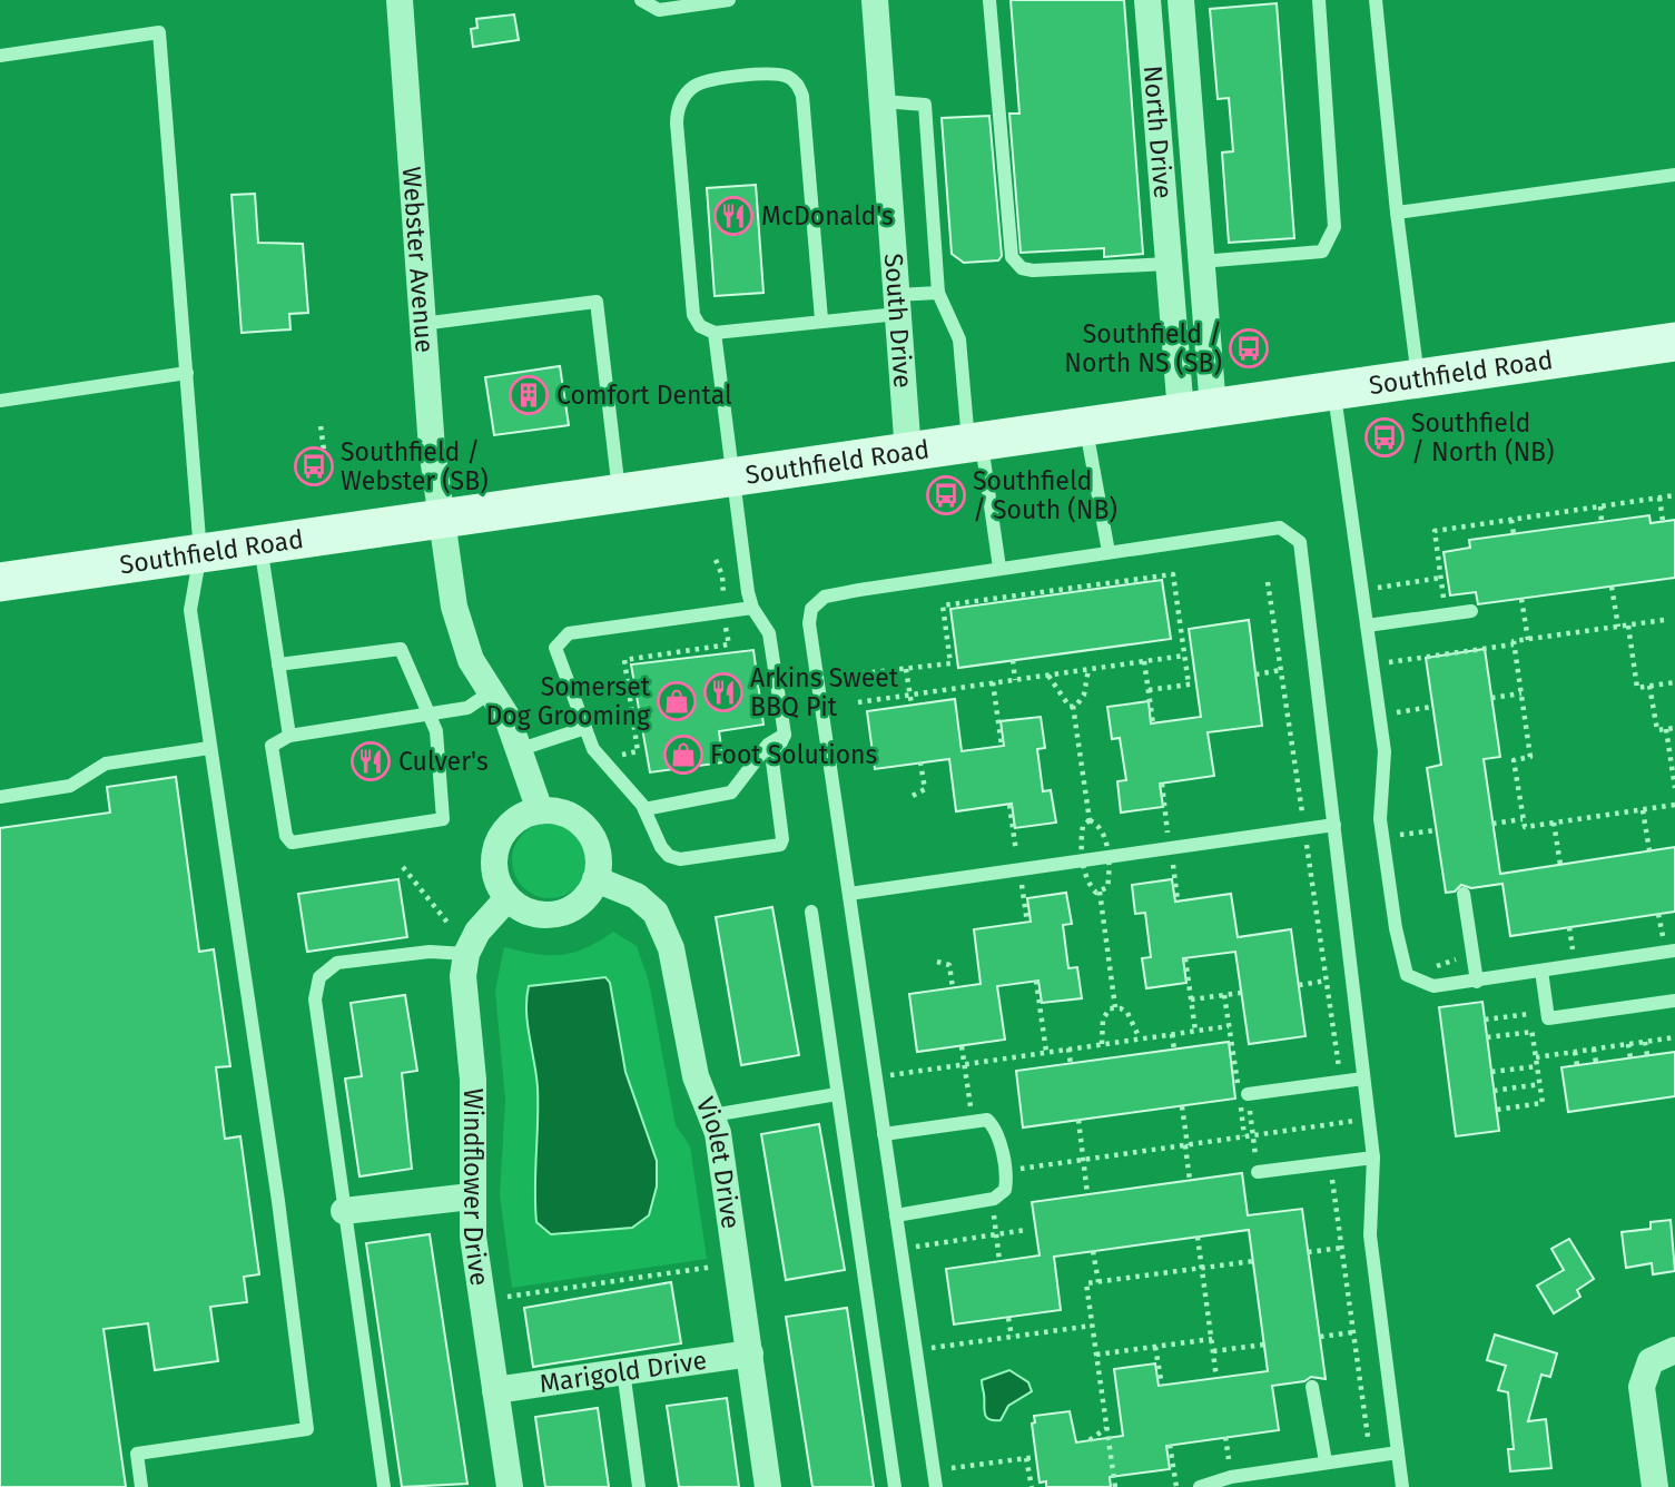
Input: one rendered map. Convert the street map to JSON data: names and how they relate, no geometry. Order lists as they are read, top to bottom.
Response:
{
  "streets": {
    "main road": ["Southfield Road"],
    "street": [
      "North Drive",
      "Webster Avenue",
      "South Drive",
      "Violet Drive",
      "Windflower Drive",
      "Marigold Drive"
    ]
  },
  "crossings": [
    ["North Drive", "Southfield Road"],
    ["Webster Avenue", "Southfield Road"],
    ["South Drive", "Southfield Road"],
    ["Violet Drive", "Windflower Drive"],
    ["Violet Drive", "Marigold Drive"],
    ["Windflower Drive", "Marigold Drive"]
  ],
  "places": {
    "restaurant": ["McDonald's", "Arkins Sweet BBQ Pit", "Culver's"],
    "bus stop": [
      "Southfield / North NS (SB)",
      "Southfield / North (NB)",
      "Southfield / Webster (SB)",
      "Southfield / South (NB)"
    ],
    "building": ["Comfort Dental"],
    "shop": ["Somerset Dog Grooming", "Foot Solutions"]
  }
}
